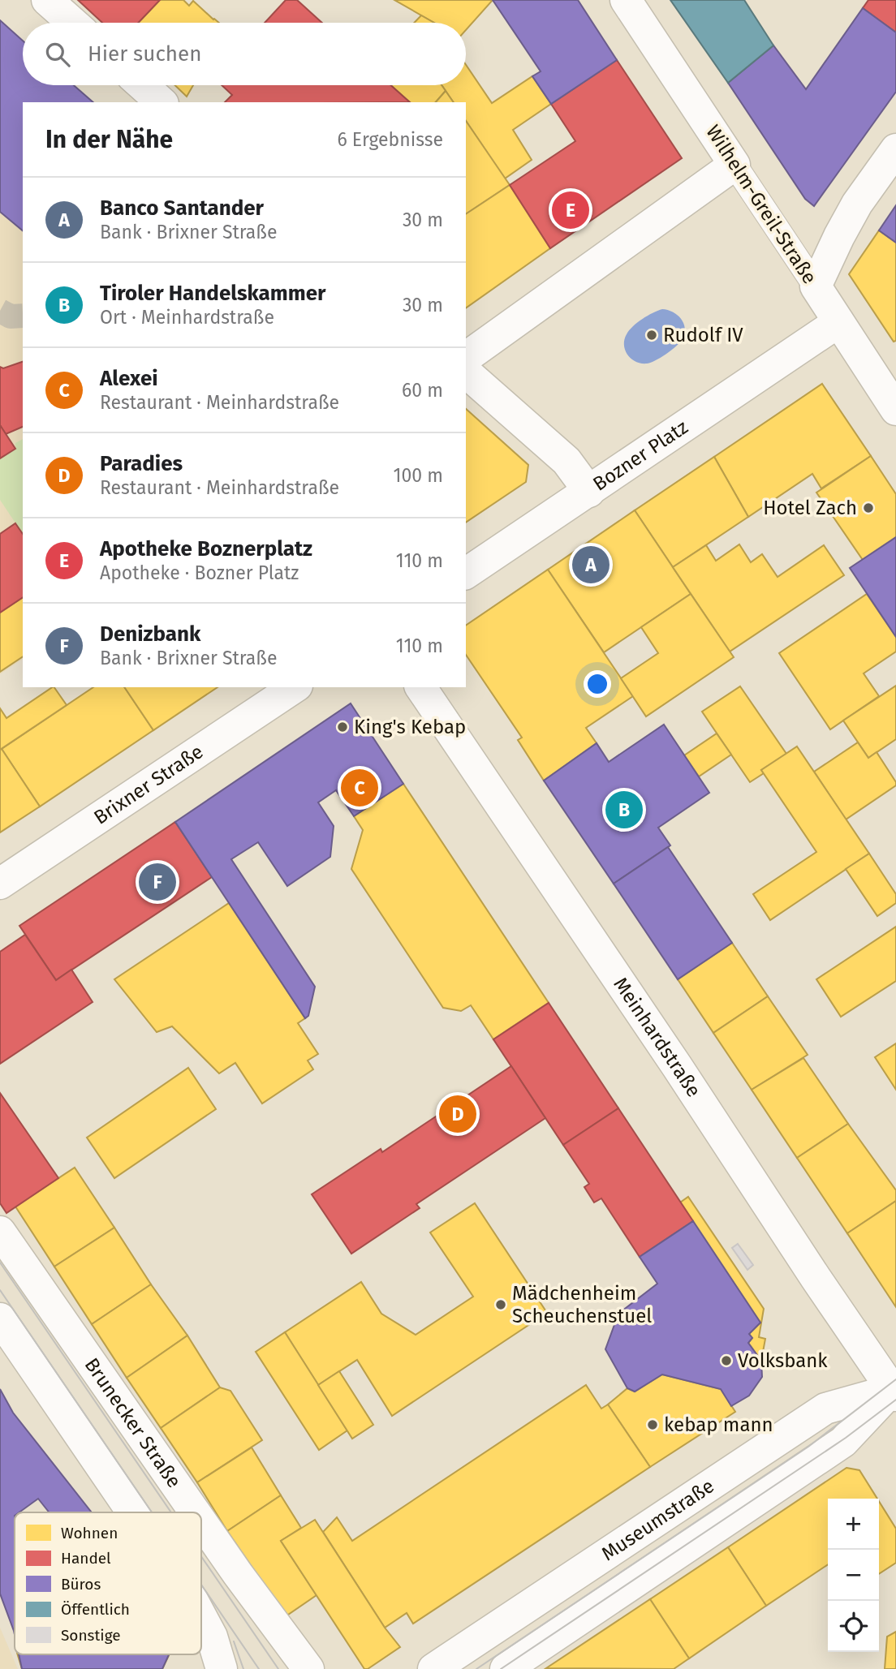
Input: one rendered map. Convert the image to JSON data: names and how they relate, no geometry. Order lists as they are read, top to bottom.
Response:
{
  "streets": {
    "street": [
      "Wilhelm-Greil-Straße",
      "Bozner Platz",
      "Brixner Straße",
      "Meinhardstraße",
      "Brunecker Straße",
      "Museumstraße"
    ]
  },
  "crossings": [
    ["Wilhelm-Greil-Straße", "Bozner Platz"],
    ["Meinhardstraße", "Museumstraße"]
  ],
  "places": [
    "Rudolf IV",
    "Hotel Zach",
    "King's Kebap",
    "Mädchenheim Scheuchenstuel",
    "Volksbank",
    "kebap mann"
  ],
  "legend": [
    "Wohnen",
    "Handel",
    "Büros",
    "Öffentlich",
    "Sonstige"
  ],
  "page": {
    "search": "Hier suchen",
    "heading": ["In der Nähe", "6 Ergebnisse"],
    "list": [
      {
        "mark": "A",
        "name": "Banco Santander",
        "note": "Bank · Brixner Straße",
        "value": "30 m"
      },
      {
        "mark": "B",
        "name": "Tiroler Handelskammer",
        "note": "Ort · Meinhardstraße",
        "value": "30 m"
      },
      {
        "mark": "C",
        "name": "Alexei",
        "note": "Restaurant · Meinhardstraße",
        "value": "60 m"
      },
      {
        "mark": "D",
        "name": "Paradies",
        "note": "Restaurant · Meinhardstraße",
        "value": "100 m"
      },
      {
        "mark": "E",
        "name": "Apotheke Boznerplatz",
        "note": "Apotheke · Bozner Platz",
        "value": "110 m"
      },
      {
        "mark": "F",
        "name": "Denizbank",
        "note": "Bank · Brixner Straße",
        "value": "110 m"
      }
    ],
    "pins": [
      "E",
      "A",
      "C",
      "B",
      "F",
      "D"
    ],
    "map_buttons": ["+", "−"]
  }
}
